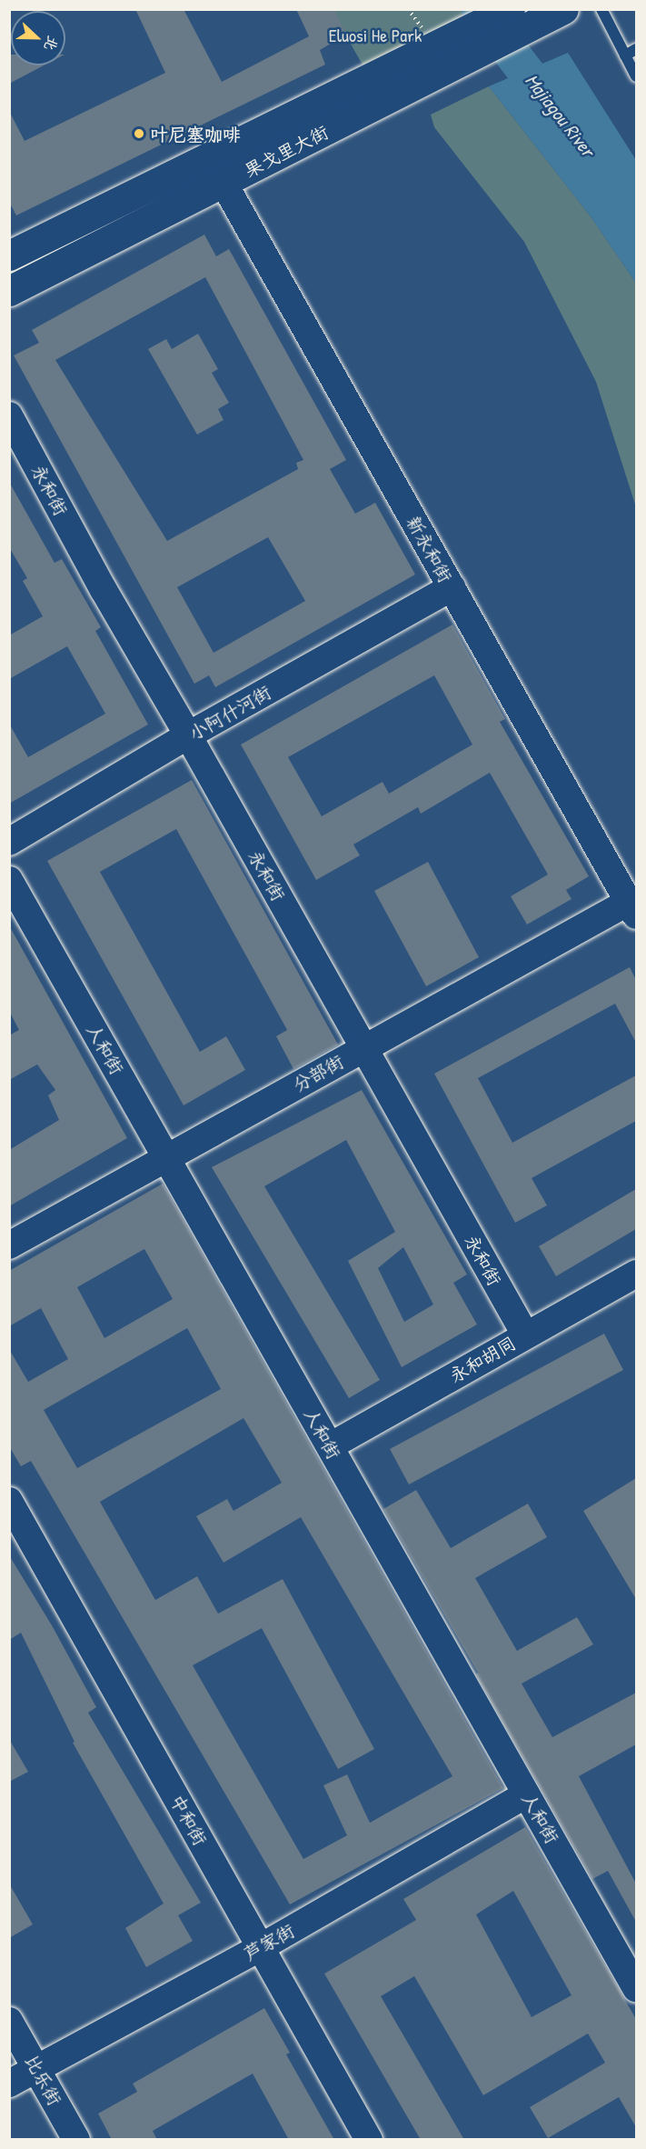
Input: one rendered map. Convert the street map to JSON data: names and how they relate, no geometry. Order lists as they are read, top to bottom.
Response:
{
  "streets": {
    "main road": ["果戈里大街"],
    "street": [
      "永和街",
      "新永和街",
      "小阿什河街",
      "人和街",
      "分部街",
      "永和胡同",
      "中和街",
      "芦家街",
      "比乐街"
    ]
  },
  "crossings": [
    ["果戈里大街", "新永和街"],
    ["永和街", "小阿什河街"],
    ["永和街", "分部街"],
    ["永和街", "永和胡同"],
    ["新永和街", "小阿什河街"],
    ["新永和街", "分部街"],
    ["人和街", "分部街"],
    ["人和街", "永和胡同"],
    ["人和街", "芦家街"],
    ["中和街", "芦家街"],
    ["芦家街", "比乐街"]
  ],
  "water": ["Majiagou River"],
  "parks": ["Eluosi He Park"],
  "places": ["叶尼塞咖啡"],
  "north": "right"
}
